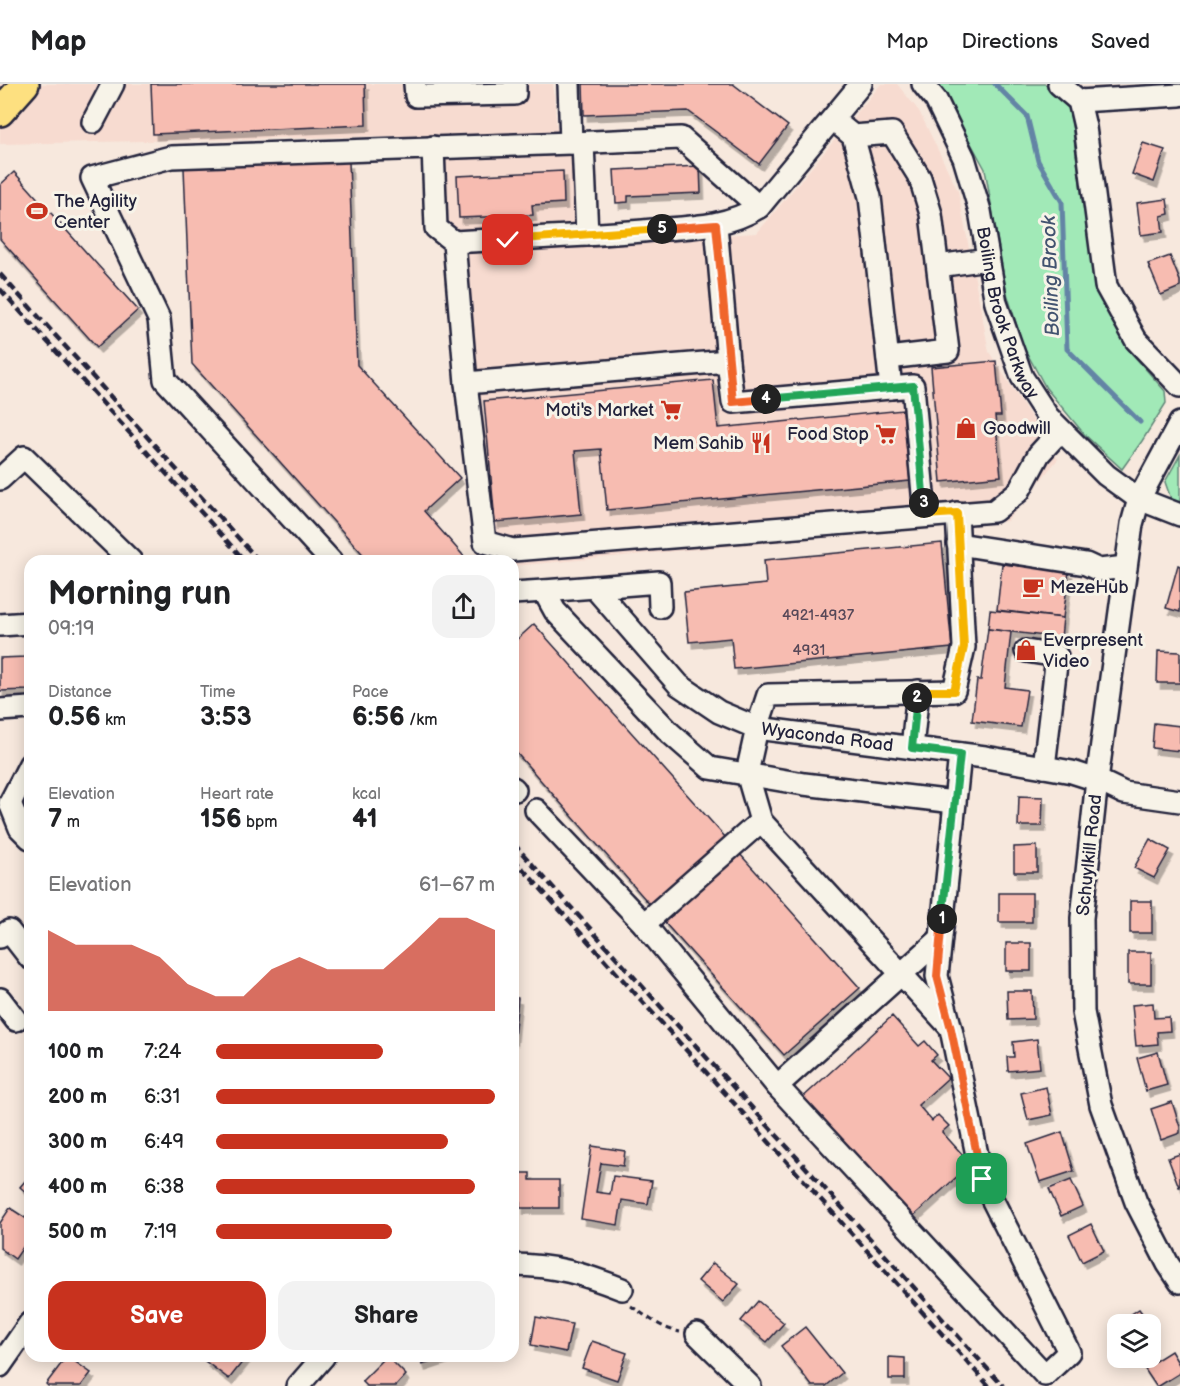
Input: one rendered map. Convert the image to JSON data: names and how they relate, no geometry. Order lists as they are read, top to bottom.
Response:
{
  "streets": {
    "street": ["Boiling Brook Parkway", "Wyaconda Road", "Schuylkill Road"]
  },
  "crossings": [
    ["Boiling Brook Parkway", "Schuylkill Road"],
    ["Wyaconda Road", "Schuylkill Road"]
  ],
  "water": ["Boiling Brook"],
  "places": {
    "sports": ["The Agility Center"],
    "supermarket": ["Moti's Market", "Food Stop"],
    "shop": ["Goodwill", "Everpresent Video"],
    "restaurant": ["Mem Sahib"],
    "cafe": ["MezeHub"]
  },
  "house_numbers": ["4921-4937", "4931"],
  "page": {
    "header": "Map",
    "nav": ["Map", "Directions", "Saved"],
    "pins": [
      "5",
      "4",
      "3",
      "2",
      "1"
    ],
    "heading": ["Morning run", "09:19"],
    "stats": [
      ["Distance", "0.56 km"],
      ["Time", "3:53"],
      ["Pace", "6:56 /km"],
      ["Elevation", "7 m"],
      ["Heart rate", "156 bpm"],
      ["kcal", "41"]
    ],
    "chart": ["Elevation", "61–67 m"],
    "list": [
      {
        "name": "100 m",
        "note": "7:24"
      },
      {
        "name": "200 m",
        "note": "6:31"
      },
      {
        "name": "300 m",
        "note": "6:49"
      },
      {
        "name": "400 m",
        "note": "6:38"
      },
      {
        "name": "500 m",
        "note": "7:19"
      }
    ],
    "buttons": ["Save", "Share"]
  }
}
